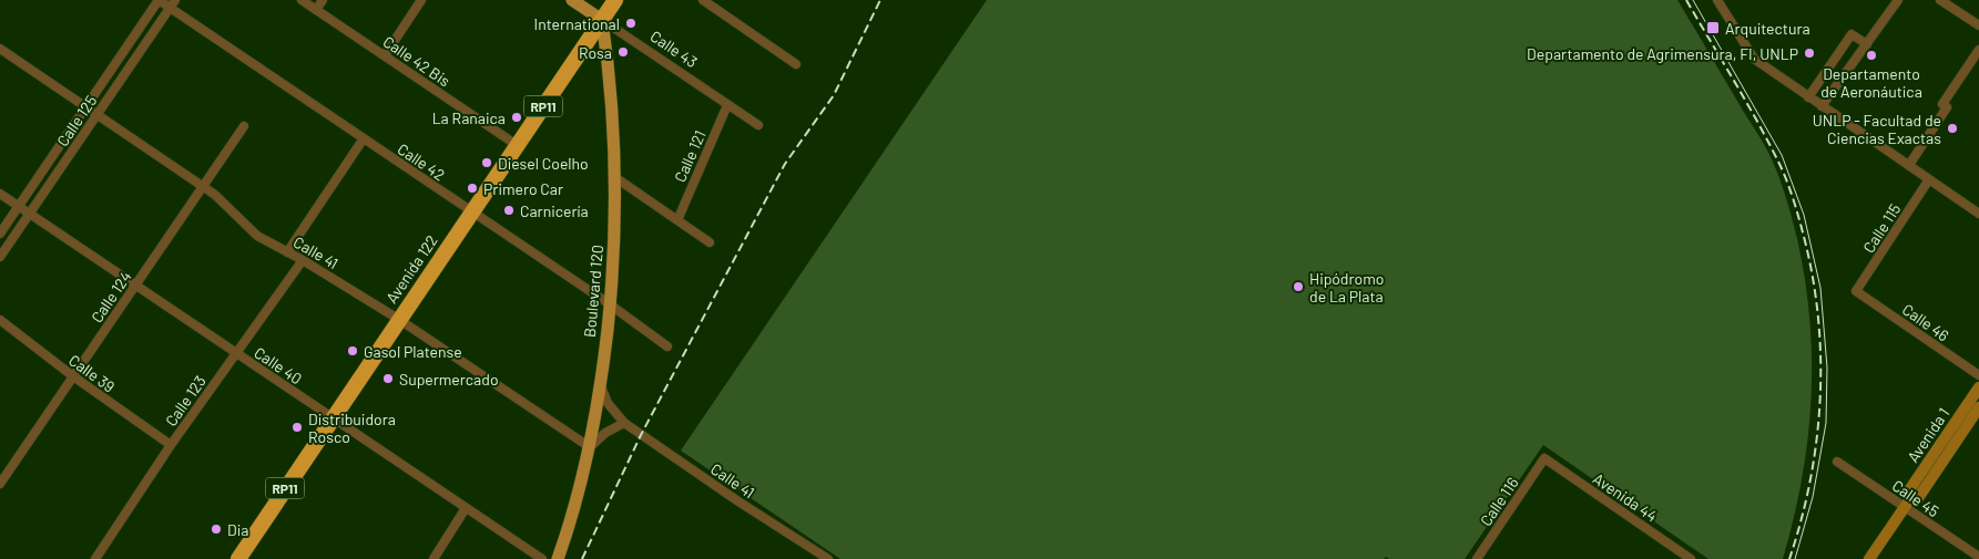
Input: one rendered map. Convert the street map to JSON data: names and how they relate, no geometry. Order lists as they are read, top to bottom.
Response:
{
  "streets": {
    "highway": ["RP11", "Avenida 122"],
    "main road": ["Calle 43", "Boulevard 120", "Avenida 1"],
    "street": [
      "Calle 42 Bis",
      "Calle 125",
      "Calle 121",
      "Calle 42",
      "Calle 115",
      "Calle 41",
      "Calle 124",
      "Calle 46",
      "Calle 40",
      "Calle 39",
      "Calle 123",
      "Avenida 44",
      "Calle 45",
      "Calle 116"
    ]
  },
  "crossings": [
    ["Calle 43", "Calle 121"],
    ["Calle 43", "Avenida 122"],
    ["Calle 43", "Boulevard 120"],
    ["Calle 42 Bis", "Avenida 122"],
    ["Calle 125", "Calle 42"],
    ["Calle 125", "Calle 41"],
    ["Calle 125", "Calle 40"],
    ["Calle 42", "Avenida 122"],
    ["Calle 42", "Boulevard 120"],
    ["Calle 115", "Calle 46"],
    ["Calle 41", "Avenida 122"],
    ["Calle 41", "Boulevard 120"],
    ["Calle 41", "Calle 124"],
    ["Calle 41", "Calle 123"],
    ["Avenida 122", "Boulevard 120"],
    ["Avenida 122", "Calle 40"],
    ["Calle 124", "Calle 40"],
    ["Calle 124", "Calle 39"],
    ["Calle 40", "Calle 123"],
    ["Calle 39", "Calle 123"],
    ["Avenida 1", "Calle 45"],
    ["Avenida 44", "Calle 116"]
  ],
  "places": {
    "other": [
      "International",
      "Rosa",
      "Departamento de Agrimensura, FI, UNLP",
      "Departamento de Aeronáutica",
      "La Ranaica",
      "UNLP - Facultad de Ciencias Exactas",
      "Diesel Coelho",
      "Primero Car",
      "Carnicería",
      "Hipódromo de La Plata",
      "Gasol Platense",
      "Supermercado",
      "Distribuidora Rosco",
      "Dia"
    ],
    "transit": ["Arquitectura"]
  }
}
